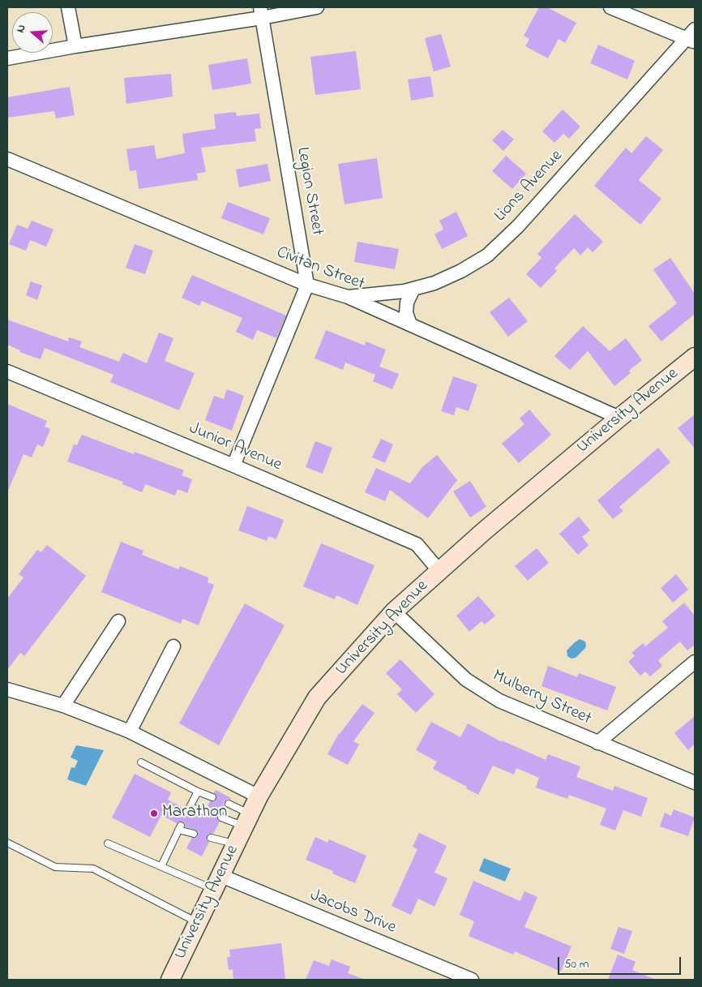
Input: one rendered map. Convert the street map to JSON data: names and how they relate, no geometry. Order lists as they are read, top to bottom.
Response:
{
  "streets": {
    "street": [
      "Lions Avenue",
      "Legion Street",
      "Civitan Street",
      "University Avenue",
      "Junior Avenue",
      "Mulberry Street",
      "Jacobs Drive"
    ]
  },
  "crossings": [
    ["Lions Avenue", "Civitan Street"],
    ["Legion Street", "Civitan Street"],
    ["Civitan Street", "University Avenue"],
    ["University Avenue", "Junior Avenue"],
    ["University Avenue", "Mulberry Street"],
    ["University Avenue", "Jacobs Drive"]
  ],
  "places": ["Marathon"],
  "scale_bar": "50 m",
  "north": "left"
}
